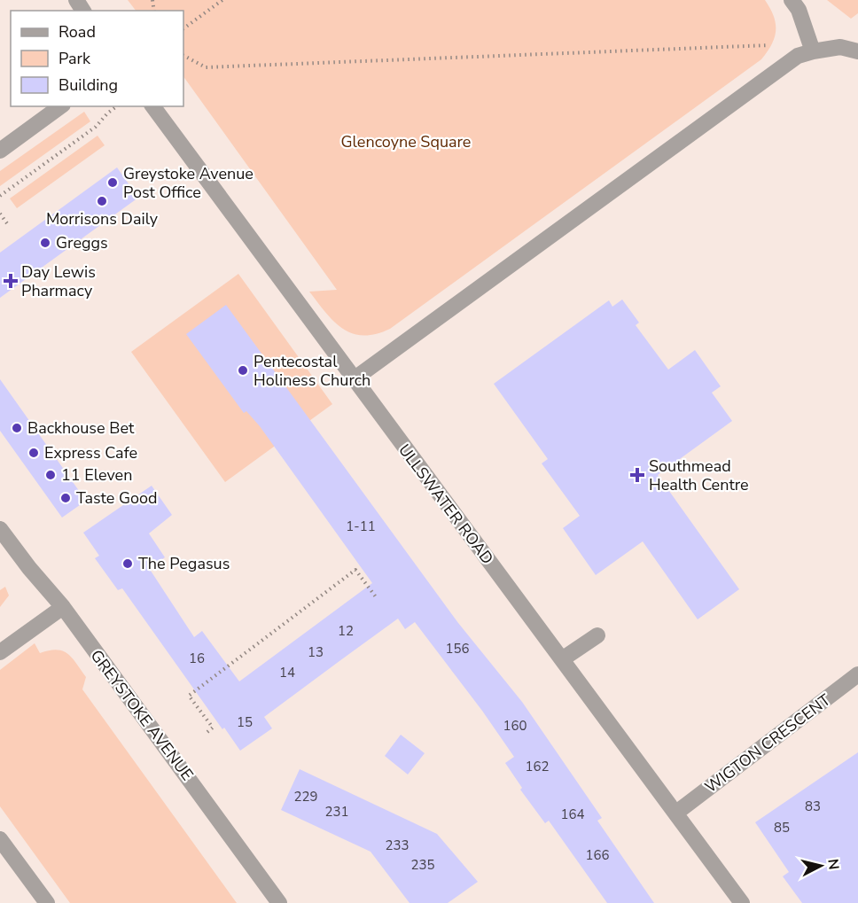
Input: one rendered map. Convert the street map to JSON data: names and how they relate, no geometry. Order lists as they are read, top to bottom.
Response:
{
  "streets": {
    "street": ["ULLSWATER ROAD", "GREYSTOKE AVENUE", "WIGTON CRESCENT"]
  },
  "crossings": [
    ["ULLSWATER ROAD", "WIGTON CRESCENT"]
  ],
  "parks": ["Glencoyne Square"],
  "places": {
    "other": [
      "Greystoke Avenue Post Office",
      "Morrisons Daily",
      "Greggs",
      "Pentecostal Holiness Church",
      "Backhouse Bet",
      "Express Cafe",
      "11 Eleven",
      "Taste Good",
      "The Pegasus"
    ],
    "health": ["Day Lewis Pharmacy", "Southmead Health Centre"]
  },
  "house_numbers": [
    "1-11",
    "12",
    "156",
    "13",
    "16",
    "14",
    "15",
    "160",
    "162",
    "229",
    "83",
    "231",
    "164",
    "85",
    "233",
    "166",
    "235"
  ],
  "legend": ["Road", "Park", "Building"],
  "north": "right"
}
